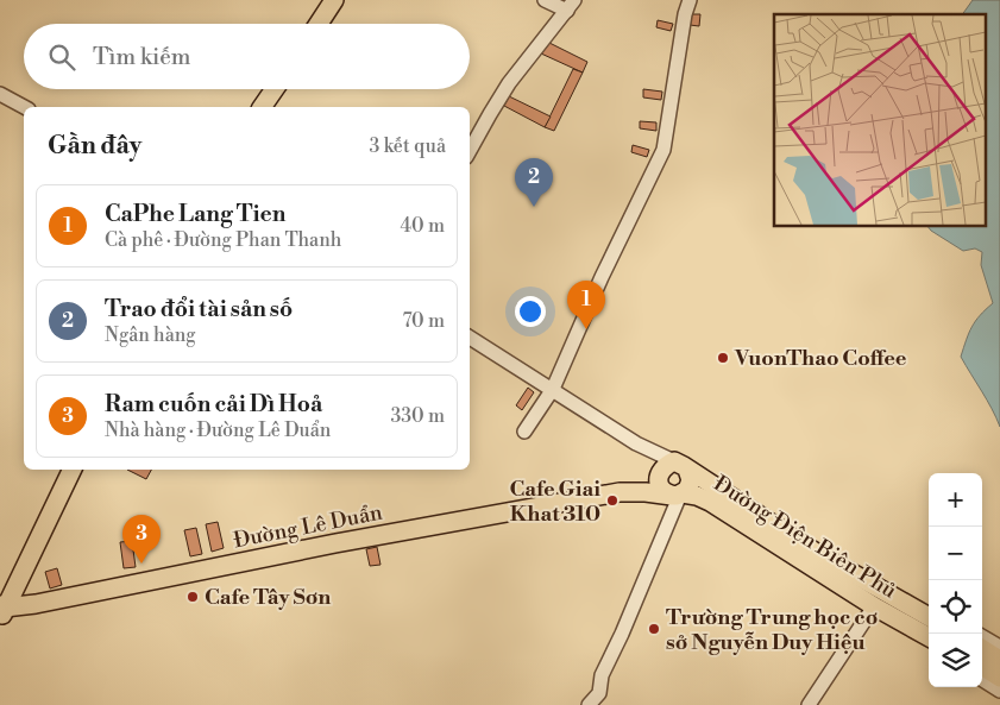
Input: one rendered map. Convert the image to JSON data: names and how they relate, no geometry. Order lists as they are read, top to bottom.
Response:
{
  "streets": {
    "main road": ["Đường Lê Duẩn", "Đường Điện Biên Phủ"]
  },
  "crossings": [
    ["Đường Lê Duẩn", "Đường Điện Biên Phủ"]
  ],
  "places": [
    "VuonThao Coffee",
    "Cafe Giai Khat 310",
    "Cafe Tây Sơn",
    "Trường Trung học cơ sở Nguyễn Duy Hiệu"
  ],
  "page": {
    "search": "Tìm kiếm",
    "heading": ["Gần đây", "3 kết quả"],
    "pins": ["2", "1", "3"],
    "list": [
      {
        "mark": "1",
        "name": "CaPhe Lang Tien",
        "note": "Cà phê · Đường Phan Thanh",
        "value": "40 m"
      },
      {
        "mark": "2",
        "name": "Trao đổi tài sản số",
        "note": "Ngân hàng",
        "value": "70 m"
      },
      {
        "mark": "3",
        "name": "Ram cuốn cải Dì Hoả",
        "note": "Nhà hàng · Đường Lê Duẩn",
        "value": "330 m"
      }
    ],
    "map_buttons": ["+", "−"]
  }
}
